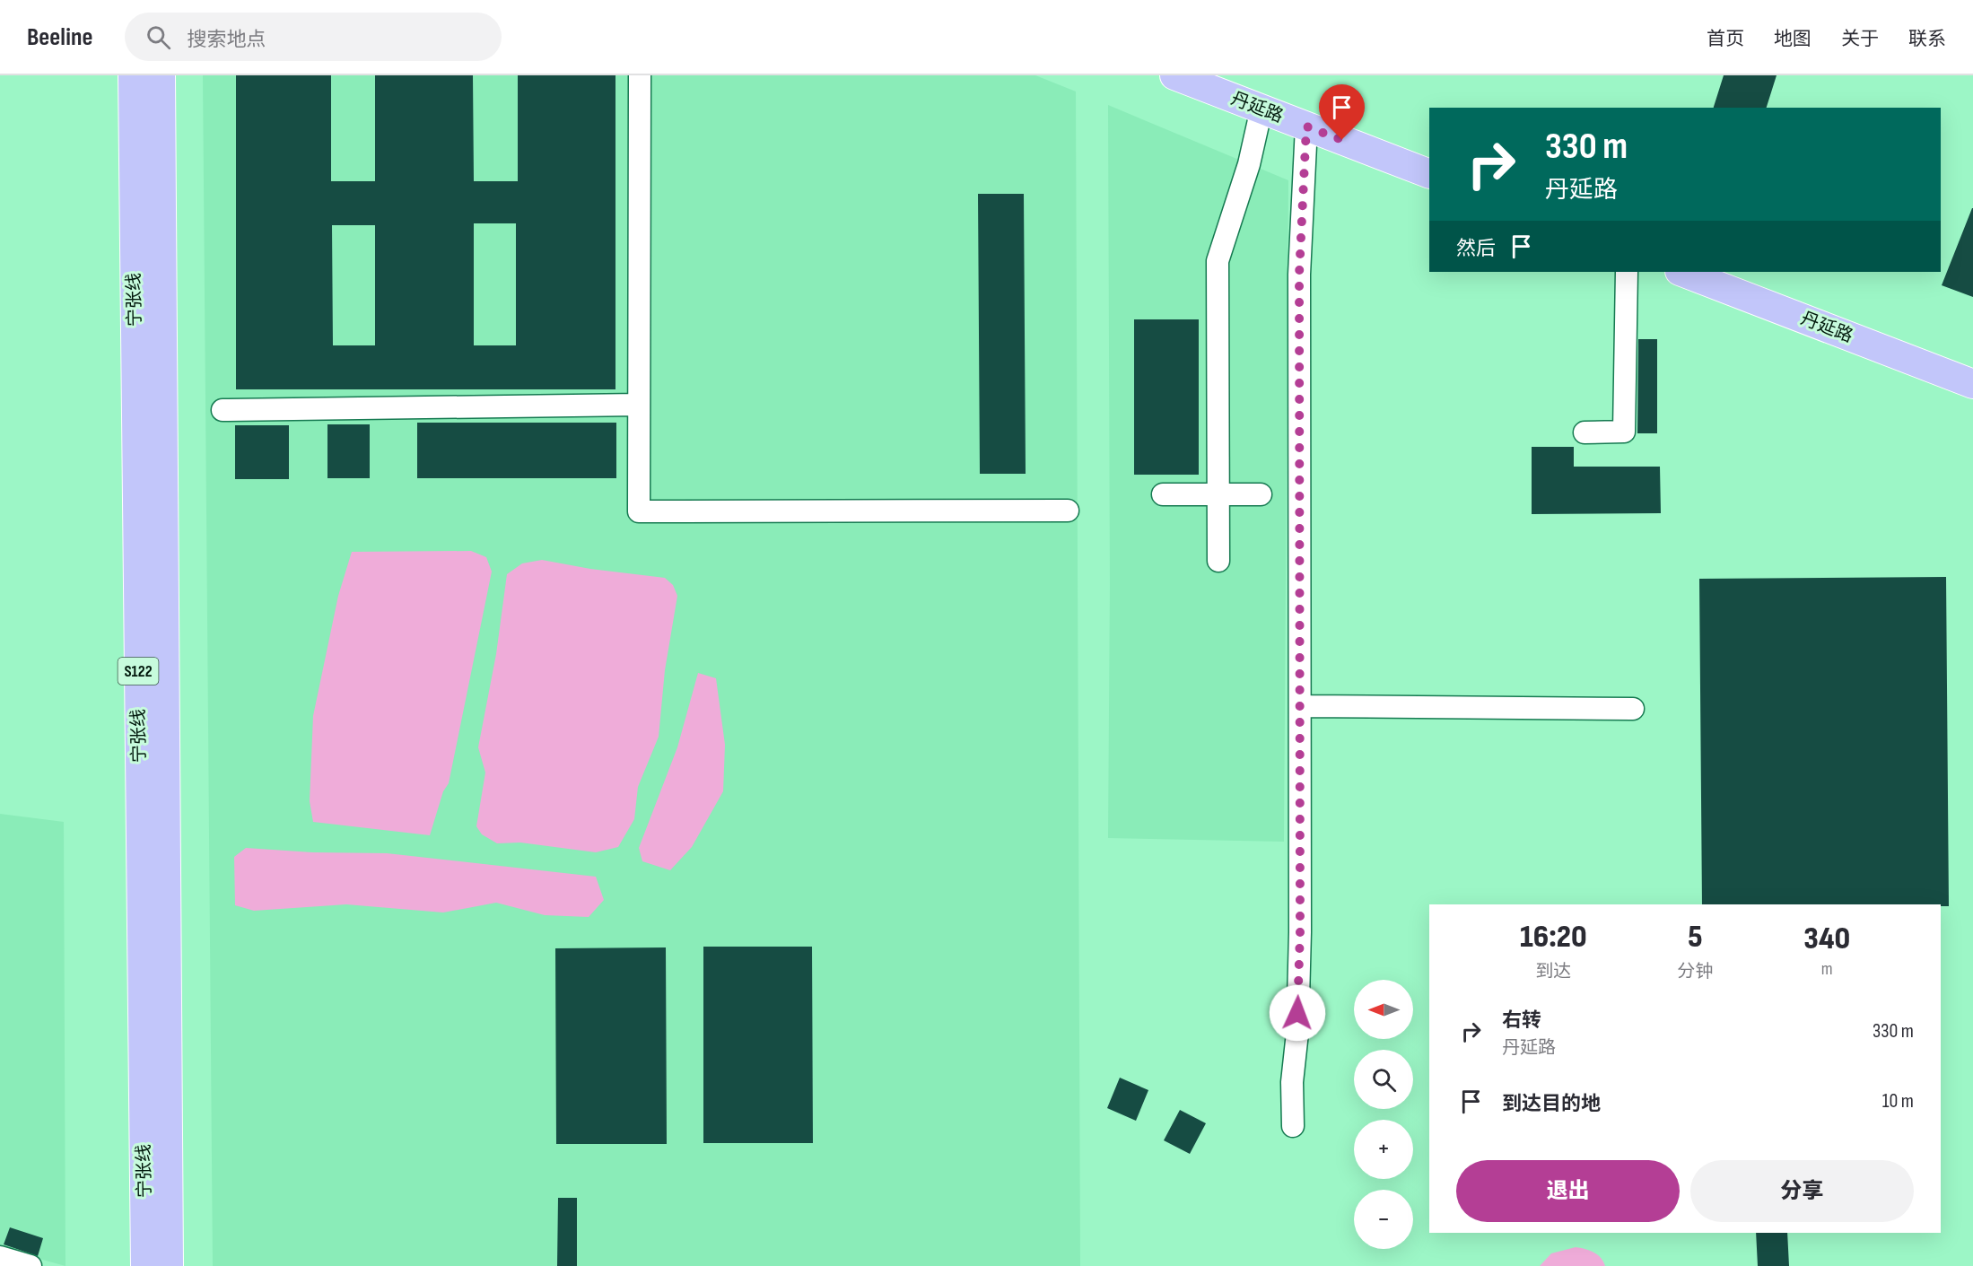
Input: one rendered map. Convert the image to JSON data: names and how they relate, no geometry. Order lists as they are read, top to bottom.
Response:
{
  "streets": {
    "main road": ["丹延路", "宁张线", "S122"]
  },
  "north": "left",
  "page": {
    "header": "Beeline",
    "search": "搜索地点",
    "nav": [
      "首页",
      "地图",
      "关于",
      "联系"
    ],
    "turn": ["330 m", "丹延路"],
    "then": "然后",
    "eta": [
      "16:20",
      "到达",
      "5",
      "分钟",
      "340",
      "m"
    ],
    "map_buttons": ["+", "−"],
    "list": [
      {
        "name": "右转",
        "note": "丹延路",
        "value": "330 m"
      },
      {
        "name": "到达目的地",
        "value": "10 m"
      }
    ],
    "buttons": ["退出", "分享"]
  }
}
